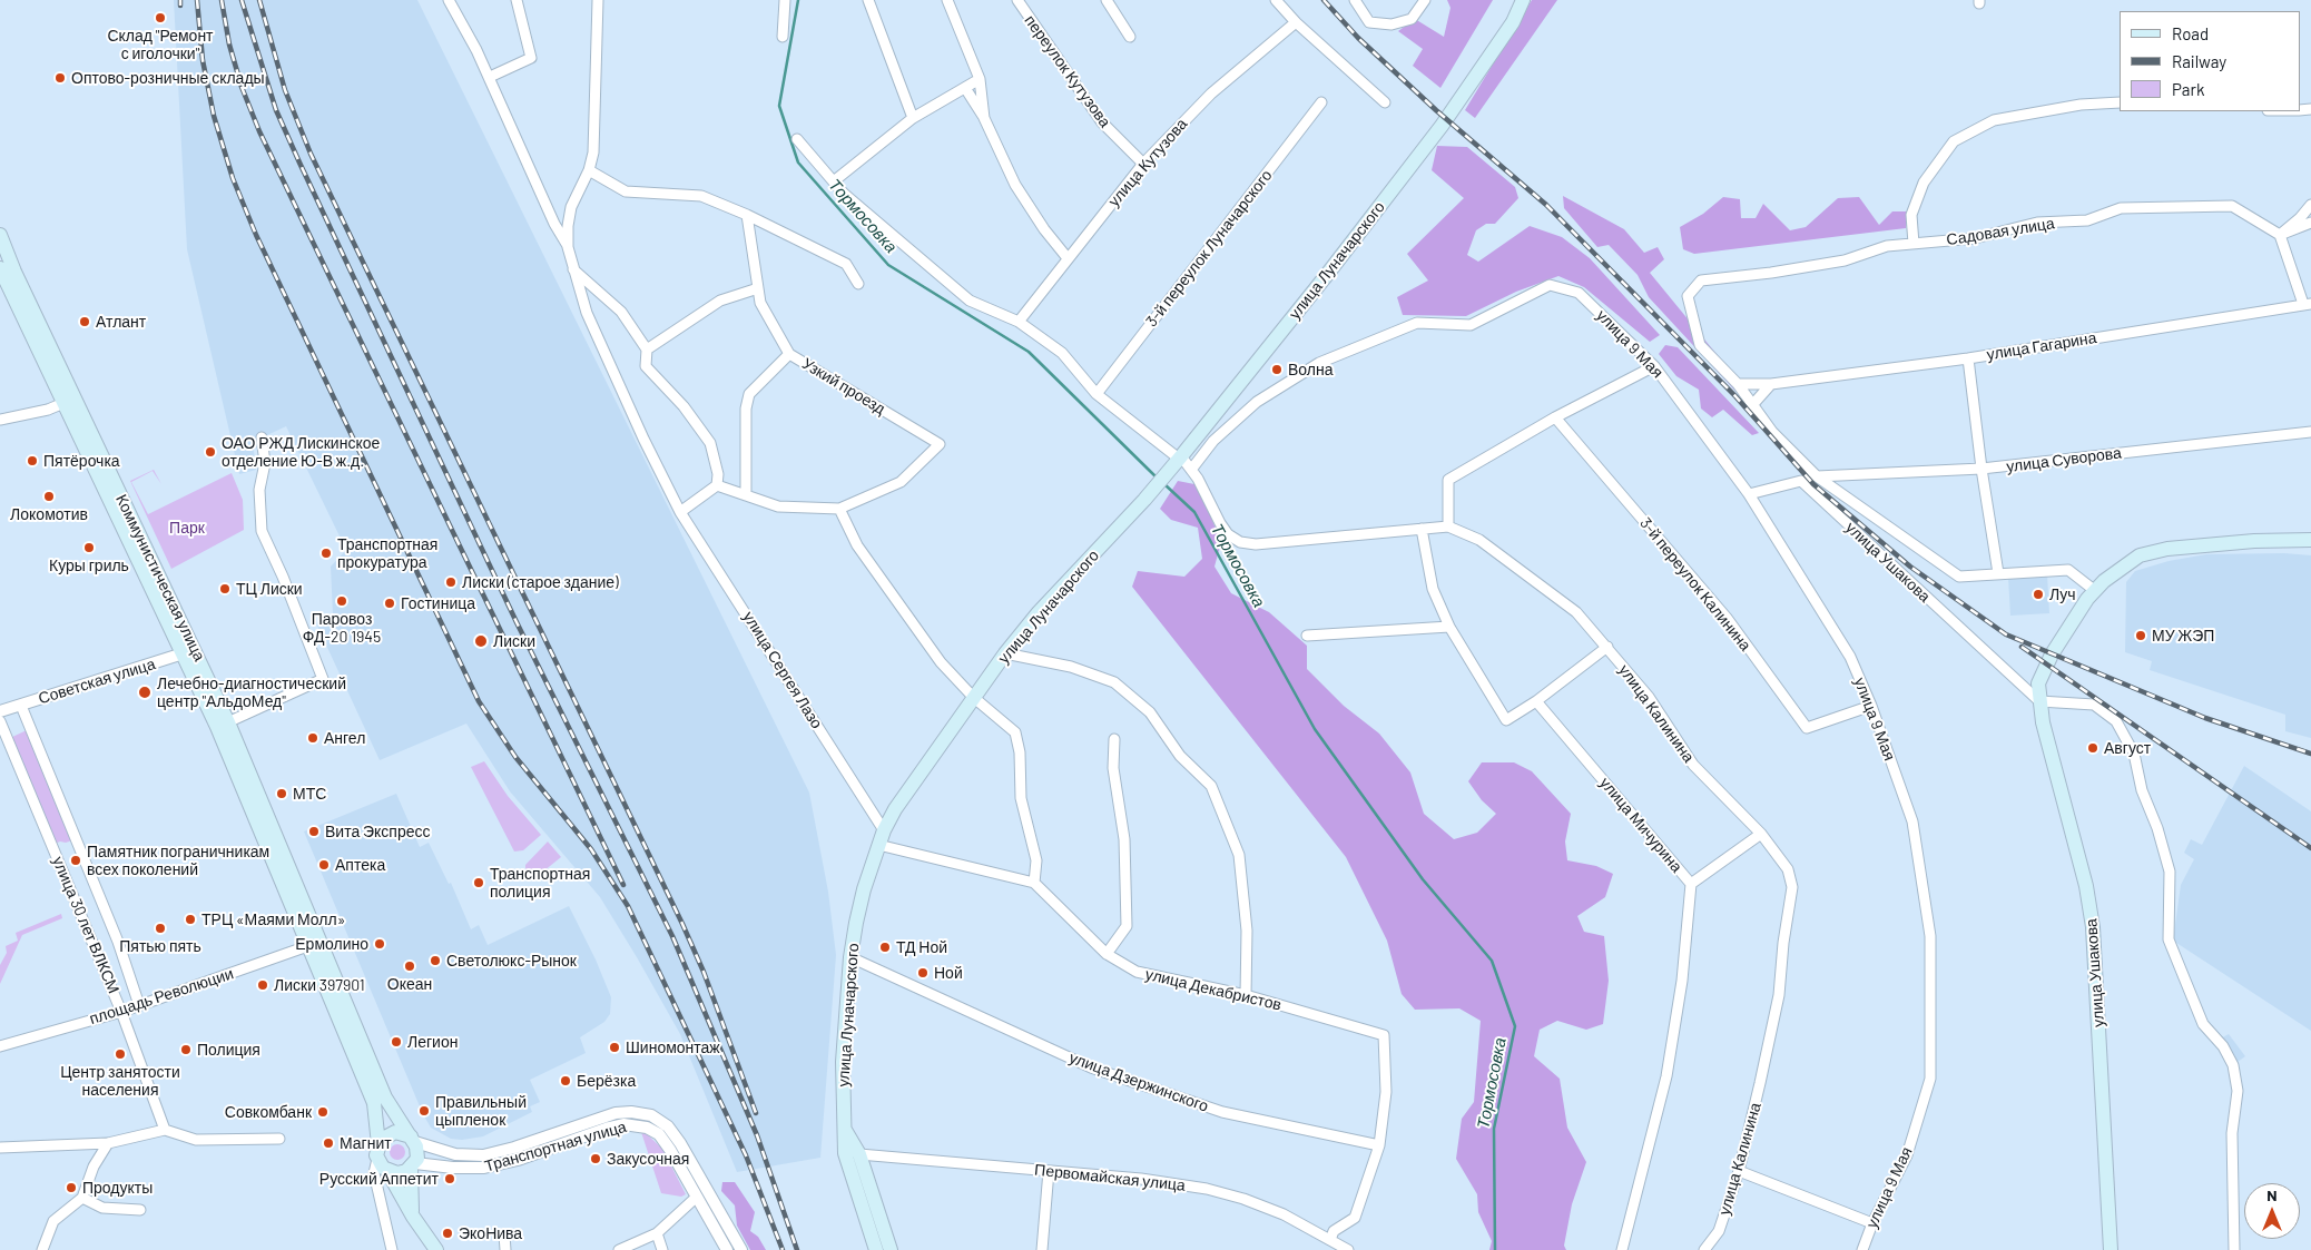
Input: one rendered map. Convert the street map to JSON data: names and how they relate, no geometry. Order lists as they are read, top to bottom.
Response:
{
  "streets": {
    "main road": ["улица Луначарского", "улица Ушакова", "Коммунистическая улица"],
    "street": [
      "переулок Кутузова",
      "улица Кутузова",
      "Садовая улица",
      "3-й переулок Луначарского",
      "улица 9 Мая",
      "улица Гагарина",
      "Узкий проезд",
      "улица Суворова",
      "3-й переулок Калинина",
      "улица Сергея Лазо",
      "Советская улица",
      "улица Калинина",
      "улица Мичурина",
      "улица 30 лет ВЛКСМ",
      "улица Декабристов",
      "площадь Революции",
      "улица Дзержинского",
      "Транспортная улица",
      "Первомайская улица"
    ]
  },
  "crossings": [
    ["переулок Кутузова", "улица Кутузова"],
    ["улица Кутузова", "улица Калинина"],
    ["Садовая улица", "улица Гагарина"],
    ["3-й переулок Луначарского", "улица Калинина"],
    ["улица Луначарского", "улица Сергея Лазо"],
    ["улица Луначарского", "улица Калинина"],
    ["улица Луначарского", "улица Дзержинского"],
    ["улица 9 Мая", "улица Ушакова"],
    ["улица 9 Мая", "3-й переулок Калинина"],
    ["улица 9 Мая", "улица Калинина"],
    ["Коммунистическая улица", "Советская улица"],
    ["Коммунистическая улица", "площадь Революции"],
    ["Коммунистическая улица", "Транспортная улица"],
    ["Советская улица", "улица 30 лет ВЛКСМ"],
    ["улица 30 лет ВЛКСМ", "площадь Революции"],
    ["улица Декабристов", "улица Дзержинского"]
  ],
  "water": ["Тормосовка"],
  "parks": ["Парк"],
  "places": [
    "Склад \"Ремонт с иголочки\"",
    "Оптово-розничные склады",
    "Атлант",
    "Волна",
    "ОАО РЖД Лискинское отделение Ю-В ж.д.",
    "Пятёрочка",
    "Локомотив",
    "Куры гриль",
    "Транспортная прокуратура",
    "Лиски (старое здание)",
    "ТЦ Лиски",
    "Луч",
    "Паровоз ФД-20 1945",
    "Гостиница",
    "МУ ЖЭП",
    "Лиски",
    "Лечебно-диагностический центр \"АльдоМед\"",
    "Ангел",
    "Август",
    "МТС",
    "Вита Экспресс",
    "Памятник пограничникам всех поколений",
    "Аптека",
    "Транспортная полиция",
    "ТРЦ «Маями Молл»",
    "Пятью пять",
    "Ермолино",
    "ТД Ной",
    "Светолюкс-Рынок",
    "Океан",
    "Ной",
    "Лиски 397901",
    "Легион",
    "Шиномонтаж",
    "Полиция",
    "Центр занятости населения",
    "Берёзка",
    "Правильный цыпленок",
    "Совкомбанк",
    "Магнит",
    "Закусочная",
    "Русский Аппетит",
    "Продукты",
    "ЭкоНива"
  ],
  "legend": ["Road", "Railway", "Park"],
  "north": "top"
}
